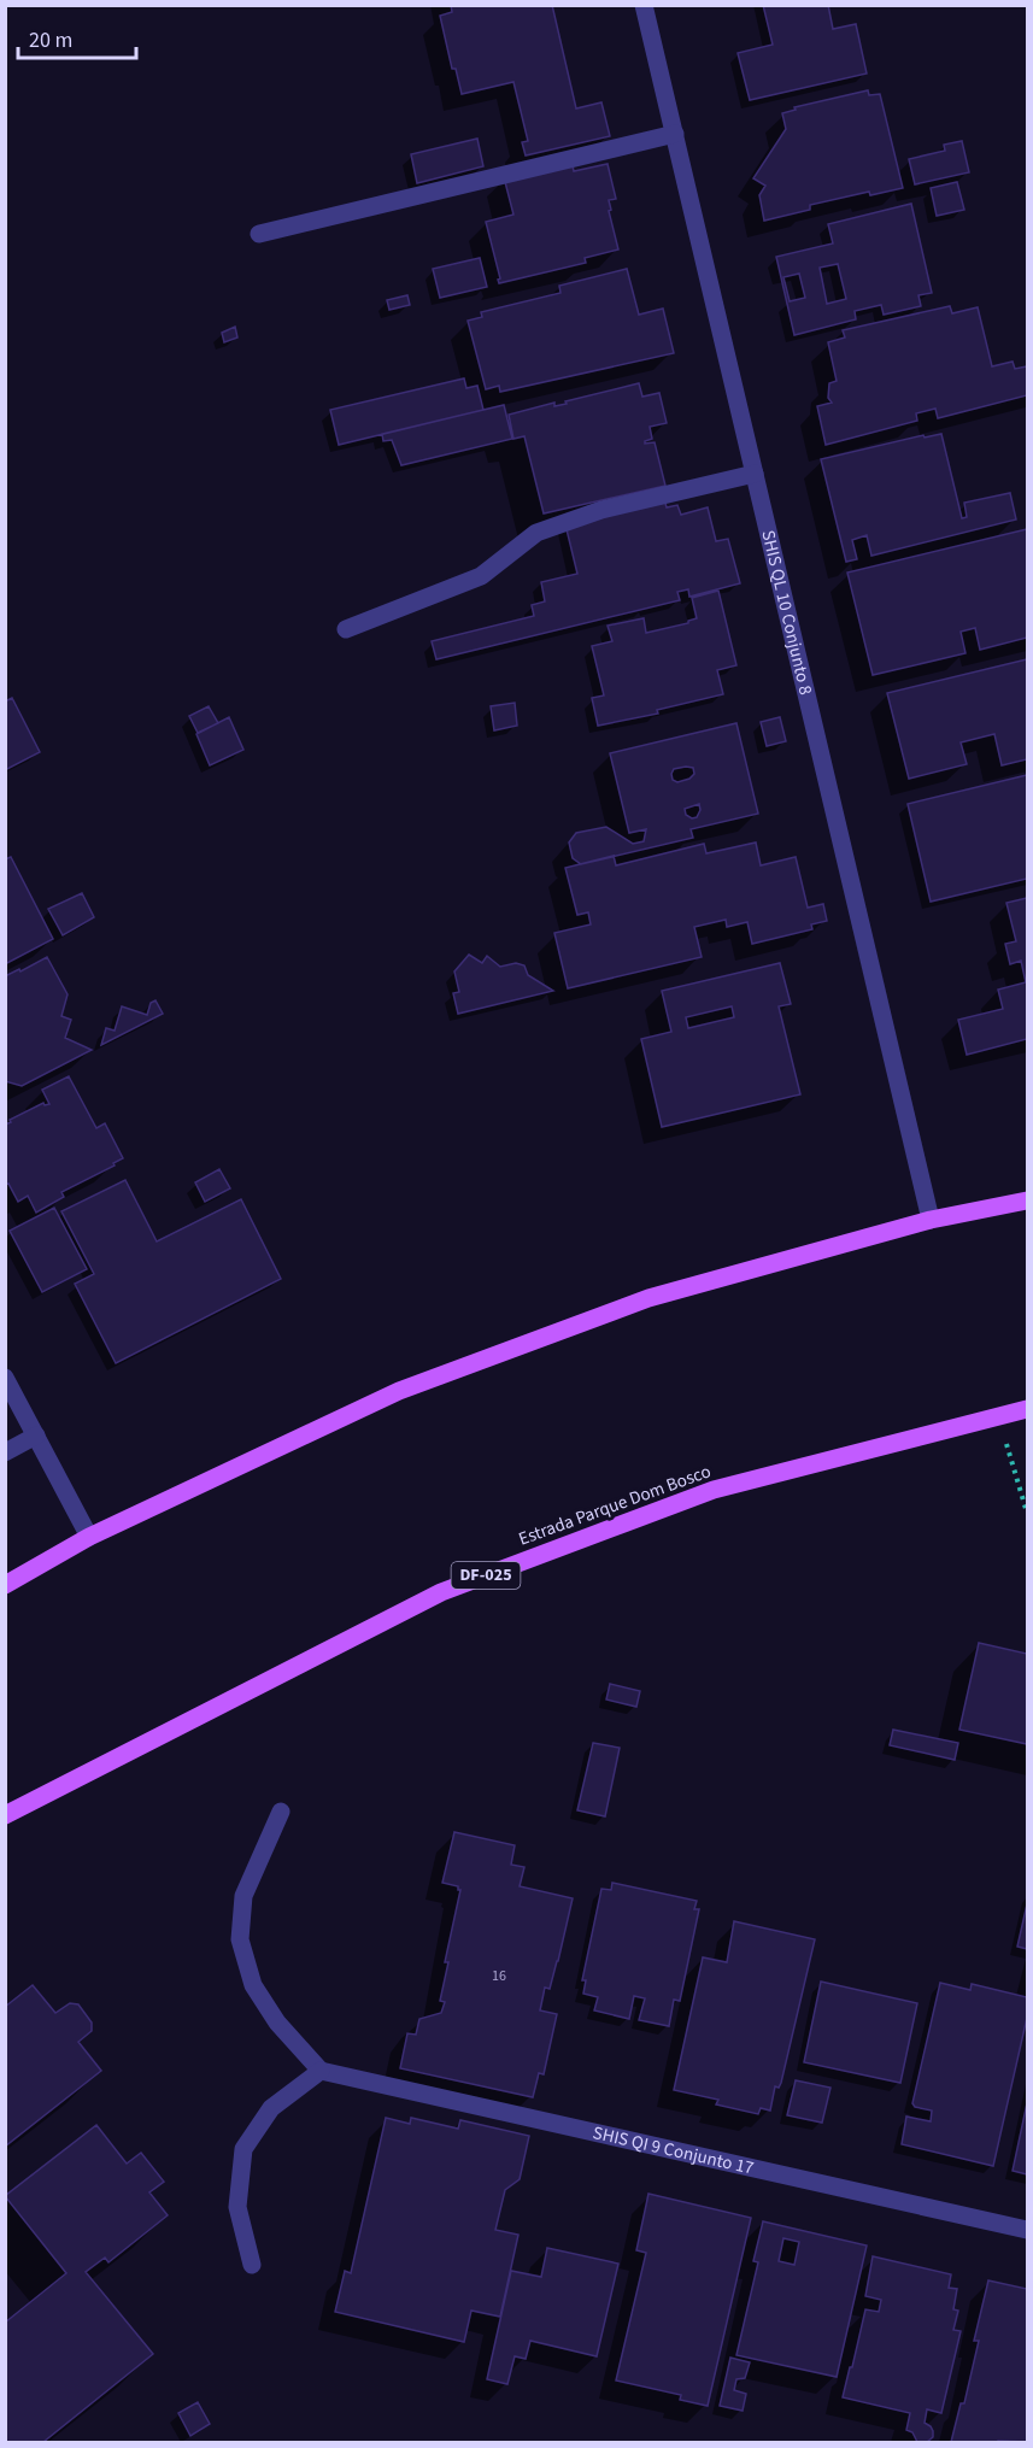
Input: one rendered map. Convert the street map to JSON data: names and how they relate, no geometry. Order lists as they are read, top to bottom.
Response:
{
  "streets": {
    "main road": ["Estrada Parque Dom Bosco", "DF-025"],
    "street": ["SHIS QL 10 Conjunto 8", "SHIS QI 9 Conjunto 17"]
  },
  "house_numbers": ["16"],
  "scale_bar": "20 m"
}
